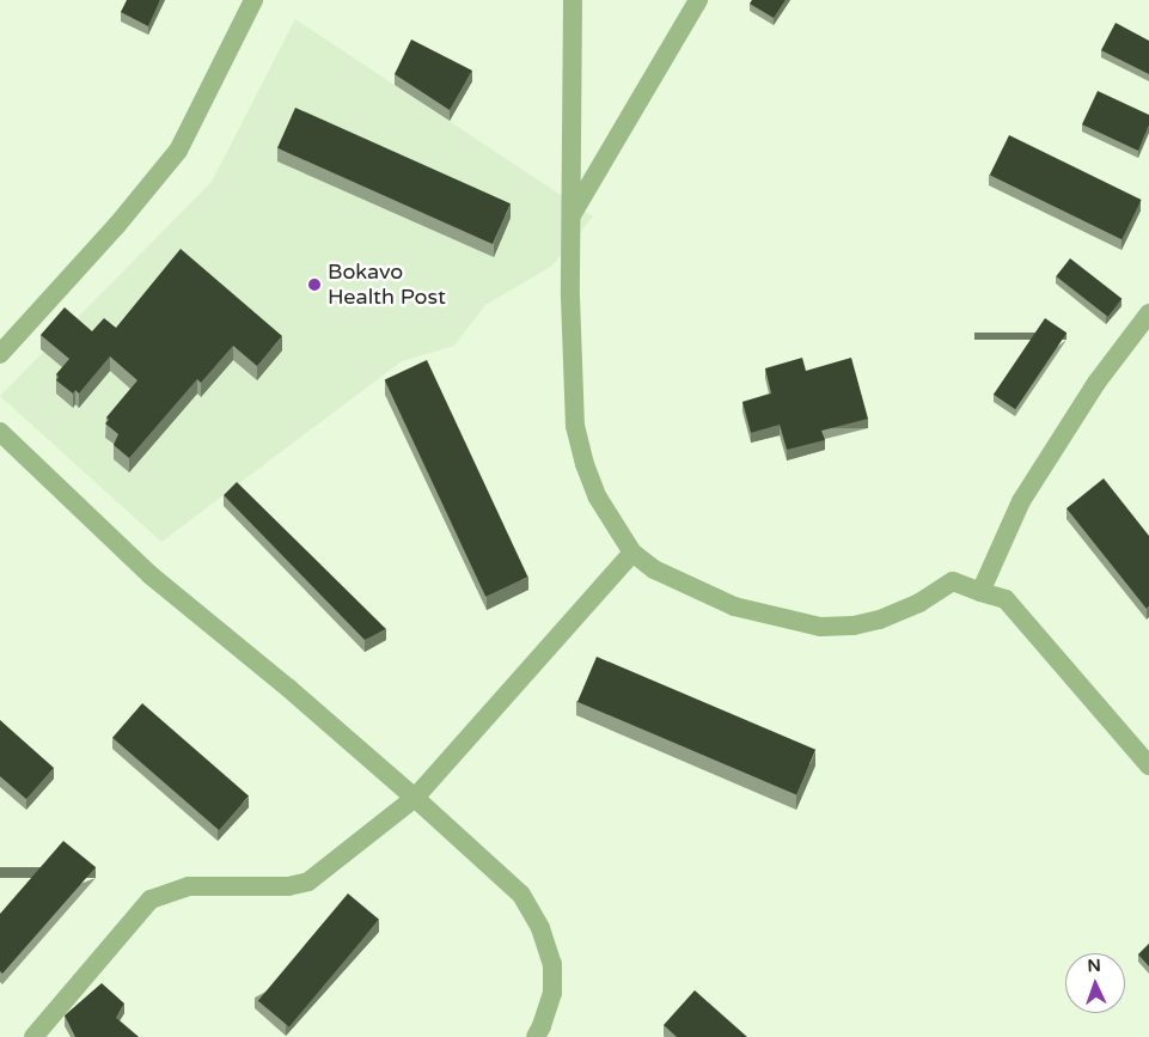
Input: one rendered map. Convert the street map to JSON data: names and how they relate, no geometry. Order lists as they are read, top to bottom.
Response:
{
  "places": ["Bokavo Health Post"],
  "north": "top"
}
